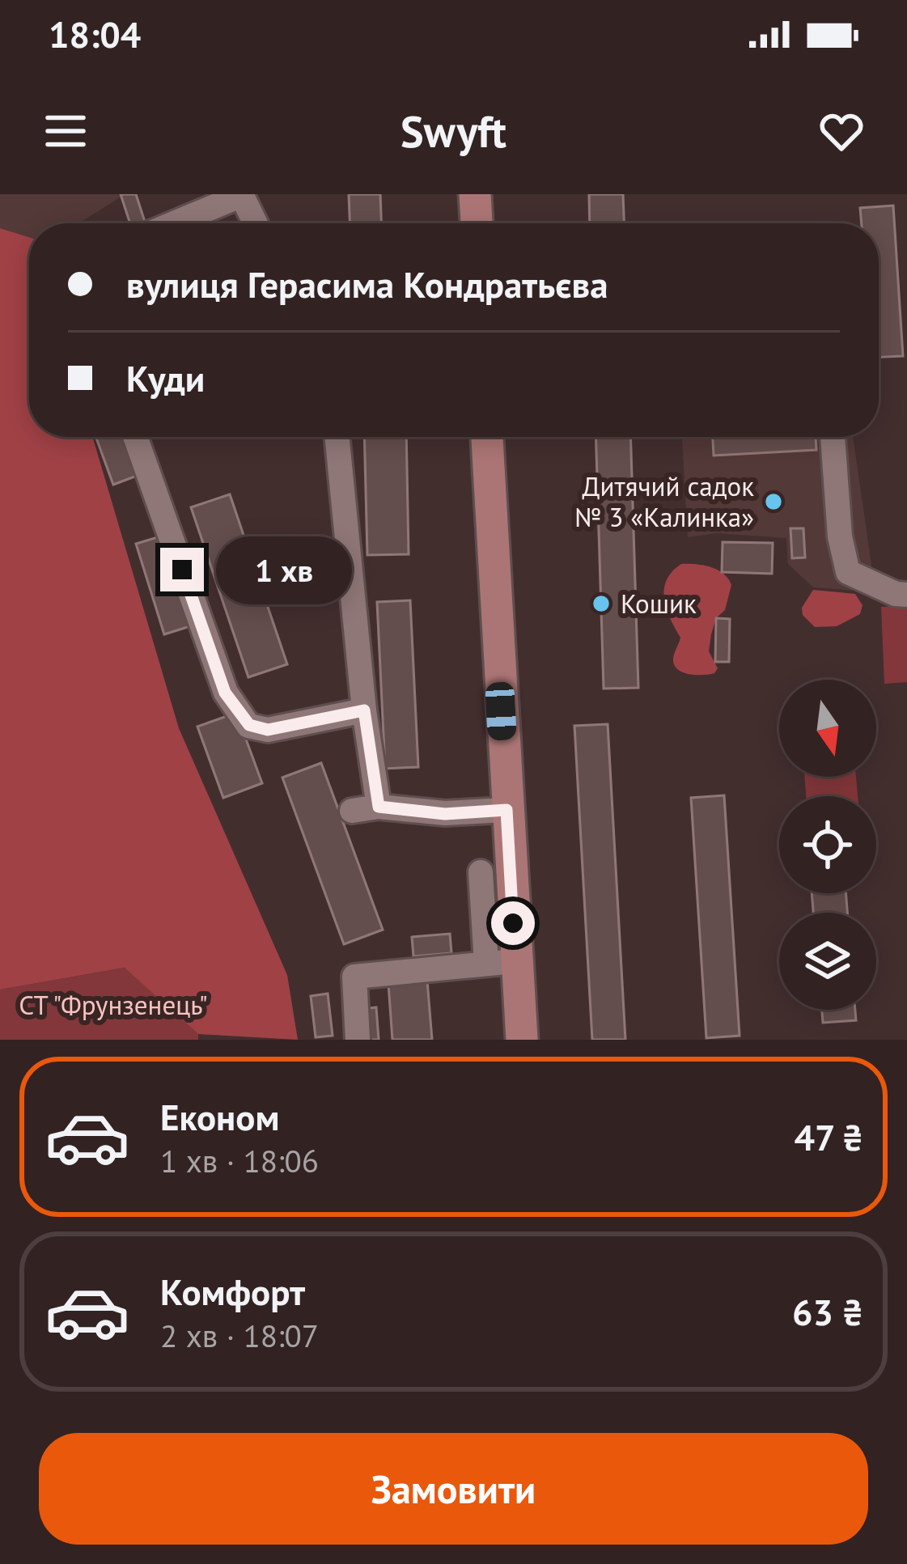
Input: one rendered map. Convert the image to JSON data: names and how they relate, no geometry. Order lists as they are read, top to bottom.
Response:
{
  "parks": ["СТ \"Фрунзенець\""],
  "places": ["Дитячий садок № 3 «Калинка»", "Кошик"],
  "north": "bottom",
  "page": {
    "status": "18:04",
    "header": "Swyft",
    "banner": ["вулиця Герасима Кондратьєва", "Куди"],
    "bubble": "1 хв",
    "list": [
      {
        "name": "Економ",
        "note": "1 хв · 18:06",
        "value": "47 ₴"
      },
      {
        "name": "Комфорт",
        "note": "2 хв · 18:07",
        "value": "63 ₴"
      }
    ],
    "buttons": "Замовити"
  }
}
